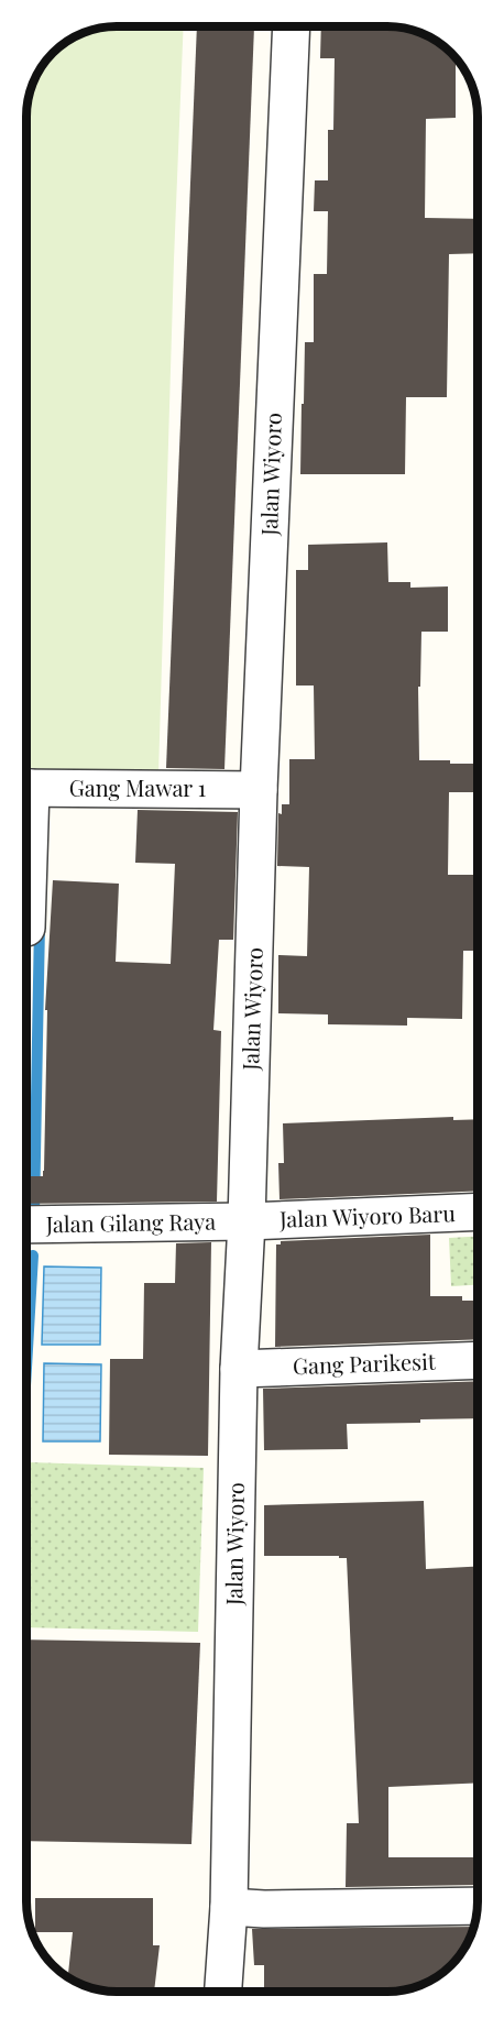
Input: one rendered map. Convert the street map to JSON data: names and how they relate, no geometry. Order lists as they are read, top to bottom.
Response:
{
  "streets": {
    "street": [
      "Jalan Wiyoro",
      "Gang Mawar 1",
      "Jalan Wiyoro Baru",
      "Jalan Gilang Raya",
      "Gang Parikesit"
    ]
  },
  "crossings": [
    ["Jalan Wiyoro", "Gang Mawar 1"],
    ["Jalan Wiyoro", "Jalan Wiyoro Baru"],
    ["Jalan Wiyoro", "Jalan Gilang Raya"],
    ["Jalan Wiyoro", "Gang Parikesit"],
    ["Jalan Wiyoro Baru", "Jalan Gilang Raya"]
  ]
}
